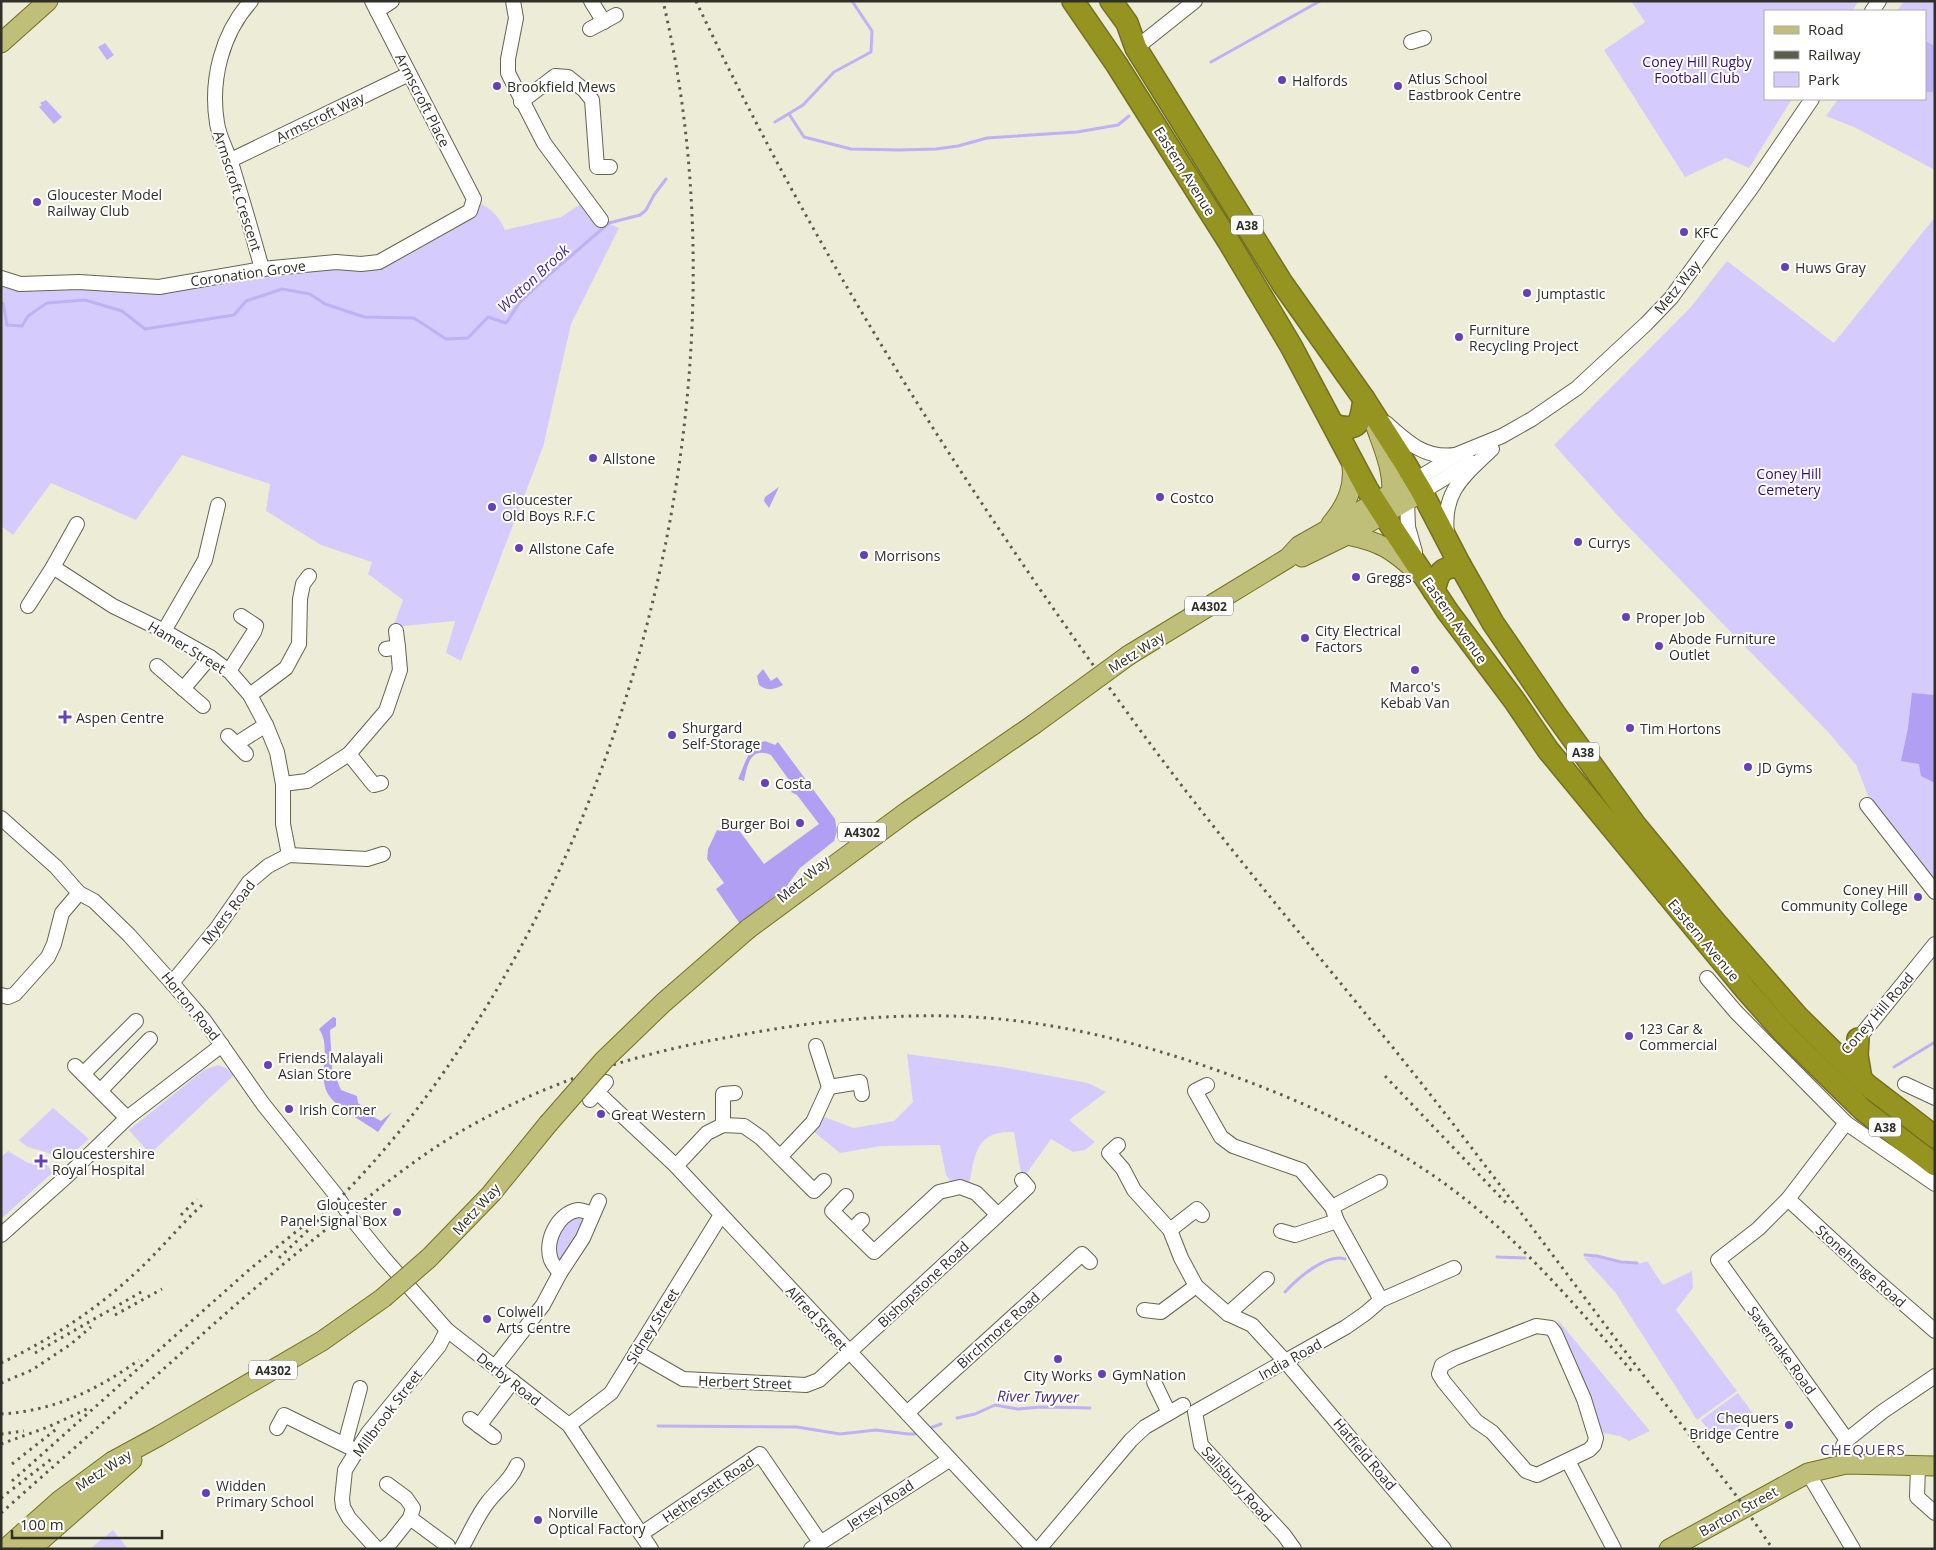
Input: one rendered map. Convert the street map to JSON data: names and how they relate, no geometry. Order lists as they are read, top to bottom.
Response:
{
  "streets": {
    "highway": ["Eastern Avenue", "A38"],
    "main road": ["Metz Way", "A4302", "Barton Street"],
    "street": [
      "Armscroft Place",
      "Armscroft Way",
      "Armscroft Crescent",
      "Coronation Grove",
      "Hamer Street",
      "Myers Road",
      "Horton Road",
      "Coney Hill Road",
      "Stonehenge Road",
      "Bishopstone Road",
      "Alfred Street",
      "Sidney Street",
      "Birchmore Road",
      "Savernake Road",
      "India Road",
      "Derby Road",
      "Herbert Street",
      "Millbrook Street",
      "Hatfield Road",
      "Salisbury Road",
      "Hethersett Road",
      "Jersey Road"
    ]
  },
  "crossings": [
    ["Armscroft Place", "Armscroft Way"],
    ["Armscroft Place", "Coronation Grove"],
    ["Armscroft Way", "Armscroft Crescent"],
    ["Eastern Avenue", "Metz Way"],
    ["Eastern Avenue", "Coney Hill Road"],
    ["Armscroft Crescent", "Coronation Grove"],
    ["Hamer Street", "Myers Road"],
    ["Myers Road", "Horton Road"],
    ["Horton Road", "Derby Road"],
    ["Stonehenge Road", "Savernake Road"],
    ["Bishopstone Road", "Alfred Street"],
    ["Bishopstone Road", "Herbert Street"],
    ["Alfred Street", "Sidney Street"],
    ["Alfred Street", "Birchmore Road"],
    ["Alfred Street", "Herbert Street"],
    ["Alfred Street", "Jersey Road"],
    ["Sidney Street", "Derby Road"],
    ["Sidney Street", "Herbert Street"],
    ["India Road", "Hatfield Road"],
    ["India Road", "Salisbury Road"],
    ["Derby Road", "Millbrook Street"],
    ["Derby Road", "Hethersett Road"],
    ["Hethersett Road", "Jersey Road"]
  ],
  "districts": ["CHEQUERS"],
  "water": ["Wotton Brook", "River Twyver"],
  "parks": ["Coney Hill Rugby Football Club", "Coney Hill Cemetery"],
  "places": {
    "other": [
      "Halfords",
      "Brookfield Mews",
      "Atlus School Eastbrook Centre",
      "Gloucester Model Railway Club",
      "KFC",
      "Huws Gray",
      "Jumptastic",
      "Furniture Recycling Project",
      "Allstone",
      "Costco",
      "Gloucester Old Boys R.F.C",
      "Currys",
      "Allstone Cafe",
      "Morrisons",
      "Greggs",
      "Proper Job",
      "City Electrical Factors",
      "Abode Furniture Outlet",
      "Marco's Kebab Van",
      "Tim Hortons",
      "Shurgard Self-Storage",
      "JD Gyms",
      "Costa",
      "Burger Boi",
      "Coney Hill Community College",
      "123 Car & Commercial",
      "Friends Malayali Asian Store",
      "Irish Corner",
      "Great Western",
      "Gloucester Panel Signal Box",
      "Colwell Arts Centre",
      "City Works",
      "GymNation",
      "Chequers Bridge Centre",
      "Widden Primary School",
      "Norville Optical Factory"
    ],
    "health": ["Aspen Centre", "Gloucestershire Royal Hospital"]
  },
  "legend": ["Road", "Railway", "Park"],
  "scale_bar": "100 m"
}
